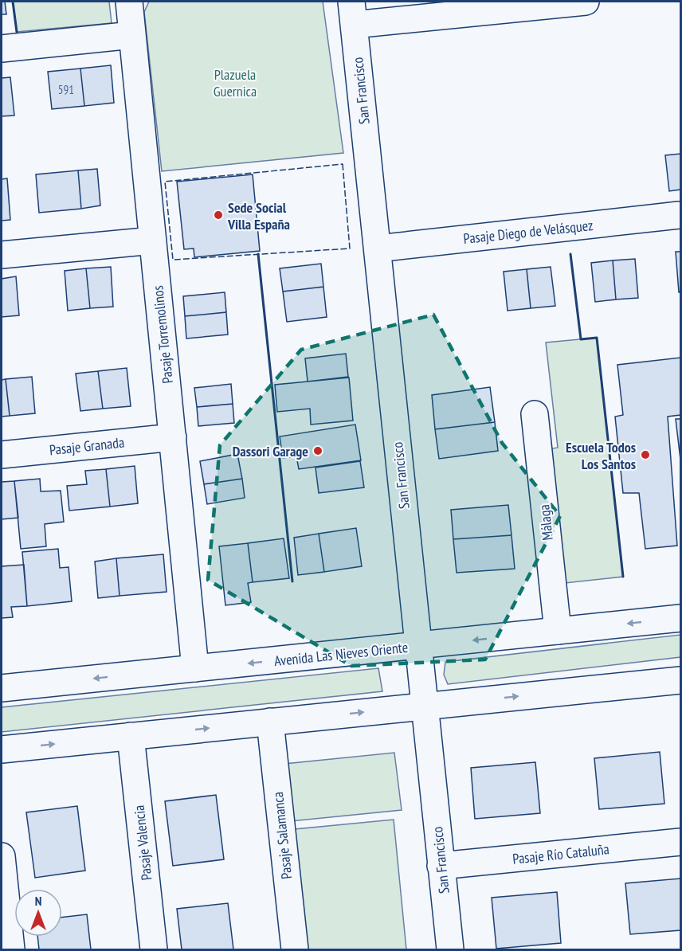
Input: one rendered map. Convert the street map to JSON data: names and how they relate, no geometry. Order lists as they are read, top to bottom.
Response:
{
  "streets": {
    "street": [
      "San Francisco",
      "Pasaje Diego de Velásquez",
      "Pasaje Torremolinos",
      "Pasaje Granada",
      "Málaga",
      "Avenida Las Nieves Oriente",
      "Pasaje Salamanca",
      "Pasaje Valencia",
      "Pasaje Río Cataluña"
    ]
  },
  "crossings": [
    ["San Francisco", "Pasaje Diego de Velásquez"],
    ["San Francisco", "Avenida Las Nieves Oriente"],
    ["San Francisco", "Pasaje Río Cataluña"],
    ["Pasaje Torremolinos", "Pasaje Granada"],
    ["Pasaje Torremolinos", "Avenida Las Nieves Oriente"],
    ["Málaga", "Avenida Las Nieves Oriente"]
  ],
  "parks": ["Plazuela Guernica"],
  "places": ["Sede Social Villa España", "Dassori Garage", "Escuela Todos Los Santos"],
  "house_numbers": ["591"],
  "north": "top"
}
